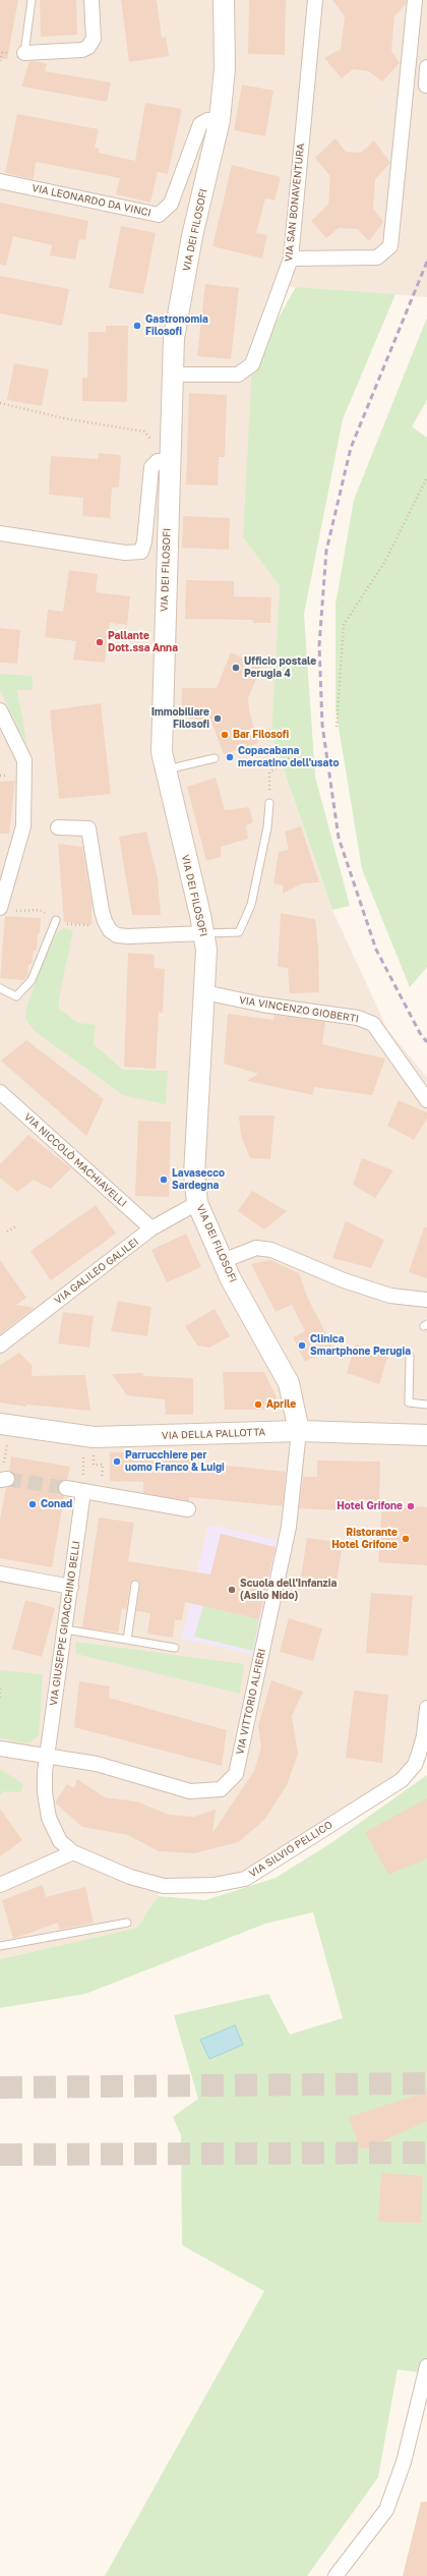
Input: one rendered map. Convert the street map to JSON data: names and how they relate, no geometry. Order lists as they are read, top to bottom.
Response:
{
  "streets": {
    "street": [
      "VIA LEONARDO DA VINCI",
      "VIA SAN BONAVENTURA",
      "VIA DEI FILOSOFI",
      "VIA VINCENZO GIOBERTI",
      "VIA NICCOLÒ MACHIAVELLI",
      "VIA GALILEO GALILEI",
      "VIA DELLA PALLOTTA",
      "VIA GIUSEPPE GIOACCHINO BELLI",
      "VIA VITTORIO ALFIERI",
      "VIA SILVIO PELLICO"
    ]
  },
  "crossings": [
    ["VIA LEONARDO DA VINCI", "VIA DEI FILOSOFI"],
    ["VIA SAN BONAVENTURA", "VIA DEI FILOSOFI"],
    ["VIA DEI FILOSOFI", "VIA VINCENZO GIOBERTI"],
    ["VIA DEI FILOSOFI", "VIA GALILEO GALILEI"],
    ["VIA DEI FILOSOFI", "VIA DELLA PALLOTTA"],
    ["VIA DEI FILOSOFI", "VIA VITTORIO ALFIERI"],
    ["VIA NICCOLÒ MACHIAVELLI", "VIA GALILEO GALILEI"],
    ["VIA DELLA PALLOTTA", "VIA VITTORIO ALFIERI"],
    ["VIA GIUSEPPE GIOACCHINO BELLI", "VIA VITTORIO ALFIERI"],
    ["VIA GIUSEPPE GIOACCHINO BELLI", "VIA SILVIO PELLICO"]
  ],
  "places": [
    "Gastronomia Filosofi",
    "Pallante Dott.ssa Anna",
    "Ufficio postale Perugia 4",
    "Immobiliare Filosofi",
    "Bar Filosofi",
    "Copacabana mercatino dell'usato",
    "Lavasecco Sardegna",
    "Clinica Smartphone Perugia",
    "Aprile",
    "Parrucchiere per uomo Franco & Luigi",
    "Conad",
    "Hotel Grifone",
    "Ristorante Hotel Grifone",
    "Scuola dell'Infanzia (Asilo Nido)"
  ]
}
